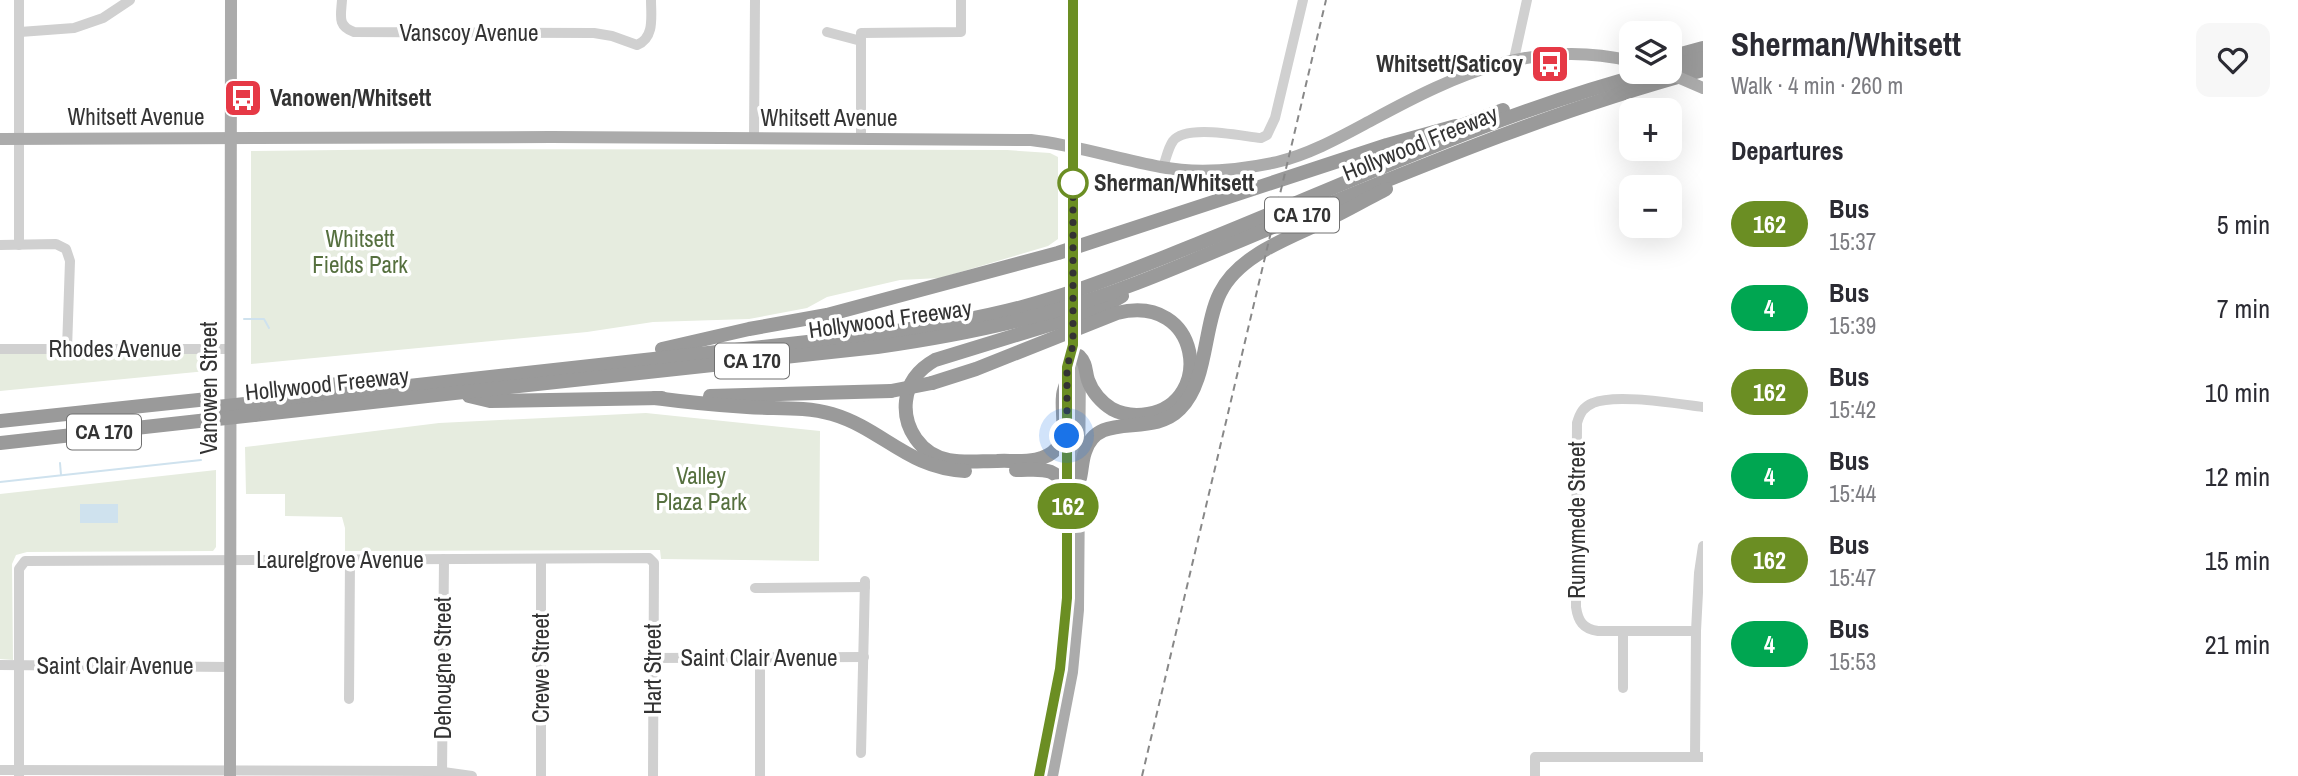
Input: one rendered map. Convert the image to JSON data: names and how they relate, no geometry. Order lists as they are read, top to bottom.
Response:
{
  "streets": {
    "highway": ["Hollywood Freeway", "CA 170"],
    "main road": ["Whitsett Avenue", "Vanowen Street"],
    "street": [
      "Vanscoy Avenue",
      "Rhodes Avenue",
      "Runnymede Street",
      "Laurelgrove Avenue",
      "Saint Clair Avenue",
      "Dehougne Street",
      "Crewe Street",
      "Hart Street"
    ]
  },
  "crossings": [
    ["Whitsett Avenue", "Vanowen Street"],
    ["Rhodes Avenue", "Vanowen Street"],
    ["Vanowen Street", "Laurelgrove Avenue"],
    ["Vanowen Street", "Saint Clair Avenue"],
    ["Laurelgrove Avenue", "Saint Clair Avenue"],
    ["Laurelgrove Avenue", "Dehougne Street"],
    ["Laurelgrove Avenue", "Crewe Street"],
    ["Laurelgrove Avenue", "Hart Street"],
    ["Saint Clair Avenue", "Hart Street"]
  ],
  "parks": ["Whitsett Fields Park", "Valley Plaza Park"],
  "places": {
    "bus stop": ["Whitsett/Saticoy", "Vanowen/Whitsett"],
    "other": ["Sherman/Whitsett"]
  },
  "lines": ["bus line 162"],
  "page": {
    "on_map": "162",
    "heading": [
      ["Sherman/Whitsett", "Walk · 4 min · 260 m"],
      "Departures"
    ],
    "map_buttons": ["+", "−"],
    "list": [
      {
        "mark": "162",
        "name": "Bus",
        "note": "15:37",
        "value": "5 min"
      },
      {
        "mark": "4",
        "name": "Bus",
        "note": "15:39",
        "value": "7 min"
      },
      {
        "mark": "162",
        "name": "Bus",
        "note": "15:42",
        "value": "10 min"
      },
      {
        "mark": "4",
        "name": "Bus",
        "note": "15:44",
        "value": "12 min"
      },
      {
        "mark": "162",
        "name": "Bus",
        "note": "15:47",
        "value": "15 min"
      },
      {
        "mark": "4",
        "name": "Bus",
        "note": "15:53",
        "value": "21 min"
      }
    ]
  }
}
